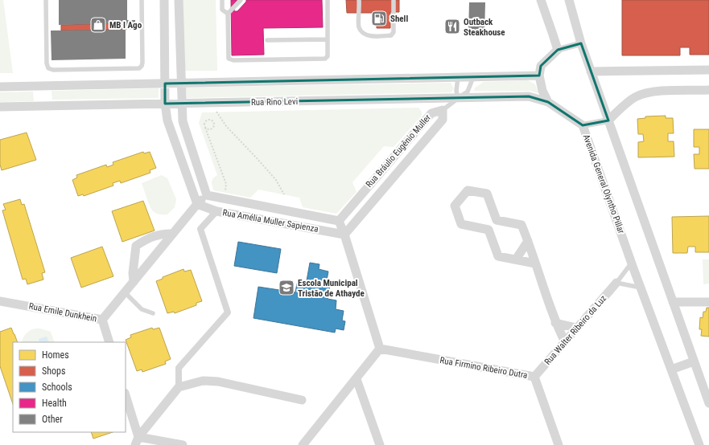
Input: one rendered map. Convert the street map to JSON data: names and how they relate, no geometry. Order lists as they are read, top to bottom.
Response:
{
  "streets": {
    "street": [
      "Rua Rino Levi",
      "Rua Bráulio Eugênio Muller",
      "Avenida General Olyntho Pillar",
      "Rua Amélia Muller Sapienza",
      "Rua Emile Dunkhein",
      "Rua Walter Ribeiro da Luz",
      "Rua Firmino Ribeiro Dutra"
    ]
  },
  "crossings": [
    ["Rua Rino Levi", "Avenida General Olyntho Pillar"],
    ["Rua Bráulio Eugênio Muller", "Rua Amélia Muller Sapienza"],
    ["Rua Walter Ribeiro da Luz", "Rua Firmino Ribeiro Dutra"]
  ],
  "places": {
    "fuel station": ["Shell"],
    "shop": ["MB I Ago"],
    "restaurant": ["Outback Steakhouse"],
    "school or university": ["Escola Municipal Tristão de Athayde"]
  },
  "legend": [
    "Homes",
    "Shops",
    "Schools",
    "Health",
    "Other"
  ]
}
